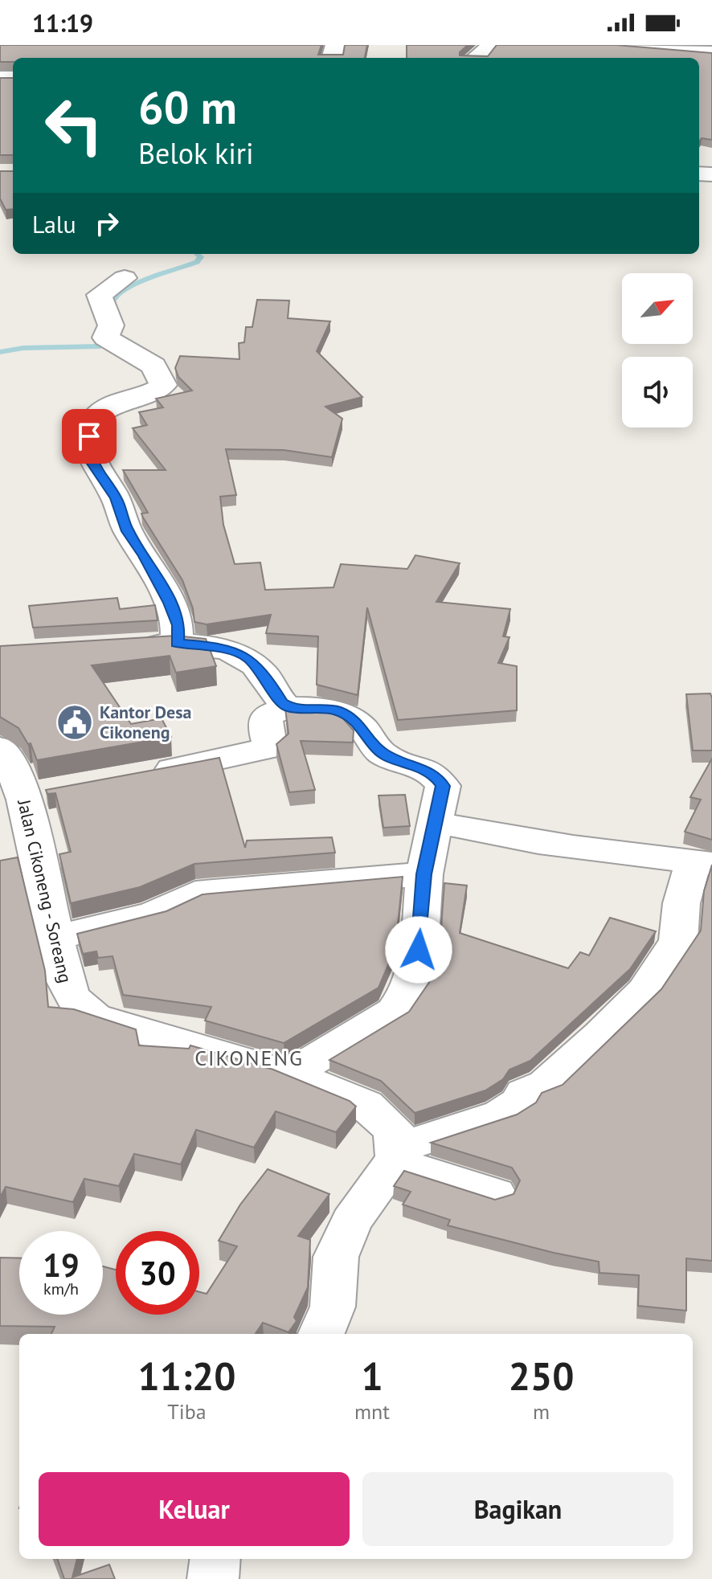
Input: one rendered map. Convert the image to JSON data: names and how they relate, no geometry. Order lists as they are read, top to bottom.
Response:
{
  "streets": {
    "street": ["Jalan Cikoneng - Soreang"]
  },
  "districts": ["CIKONENG"],
  "places": {
    "public building": ["Kantor Desa Cikoneng"]
  },
  "north": "top right",
  "page": {
    "status": "11:19",
    "turn": ["60 m", "Belok kiri"],
    "then": "Lalu",
    "speed": "19 km/h",
    "limit": "30",
    "eta": [
      "11:20",
      "Tiba",
      "1",
      "mnt",
      "250",
      "m"
    ],
    "buttons": ["Keluar", "Bagikan"]
  }
}
